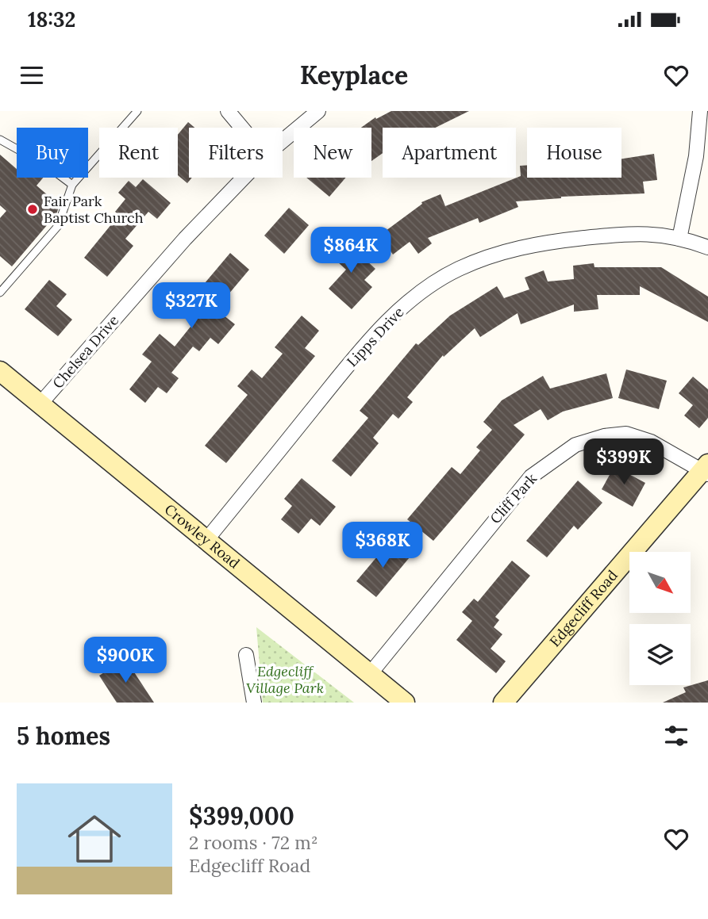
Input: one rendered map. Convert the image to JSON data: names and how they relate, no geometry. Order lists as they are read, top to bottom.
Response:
{
  "streets": {
    "main road": ["Crowley Road", "Edgecliff Road"],
    "street": ["Lipps Drive", "Chelsea Drive", "Cliff Park"]
  },
  "crossings": [
    ["Lipps Drive", "Crowley Road"],
    ["Chelsea Drive", "Crowley Road"],
    ["Cliff Park", "Crowley Road"],
    ["Cliff Park", "Edgecliff Road"]
  ],
  "parks": ["Edgecliff Village Park"],
  "places": ["Fair Park Baptist Church"],
  "north": "bottom right",
  "page": {
    "status": "18:32",
    "header": "Keyplace",
    "chip": [
      "Buy",
      "Rent",
      "Filters",
      "New",
      "Apartment",
      "House"
    ],
    "price": [
      "$864K",
      "$327K",
      "$399K",
      "$368K",
      "$900K"
    ],
    "heading": "5 homes",
    "list": [
      {
        "name": "$399,000",
        "note": "2 rooms · 72 m² · Edgecliff Road"
      }
    ]
  }
}
